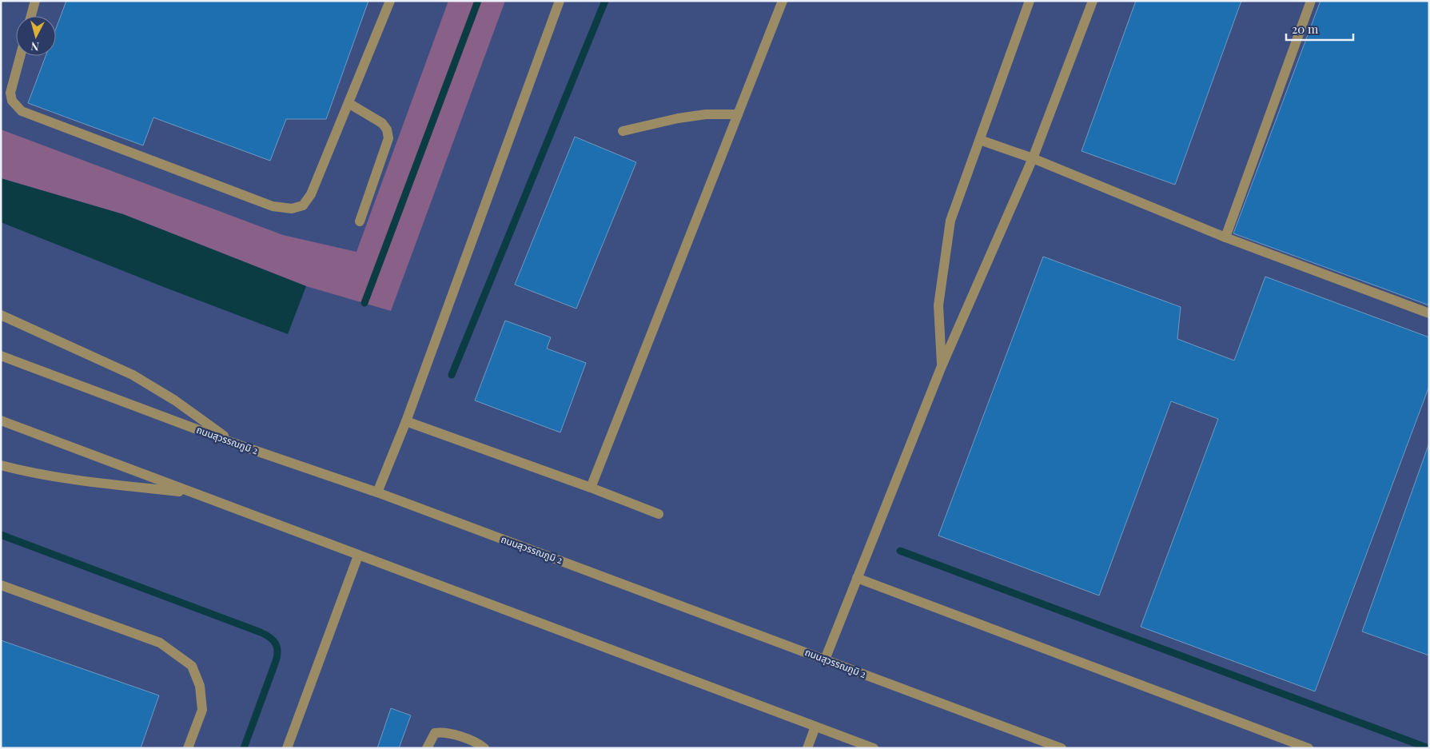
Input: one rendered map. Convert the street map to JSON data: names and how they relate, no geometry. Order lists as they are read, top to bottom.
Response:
{
  "streets": {
    "street": ["ถนนสุวรรณภูมิ 2"]
  },
  "scale_bar": "20 m",
  "north": "bottom"
}
